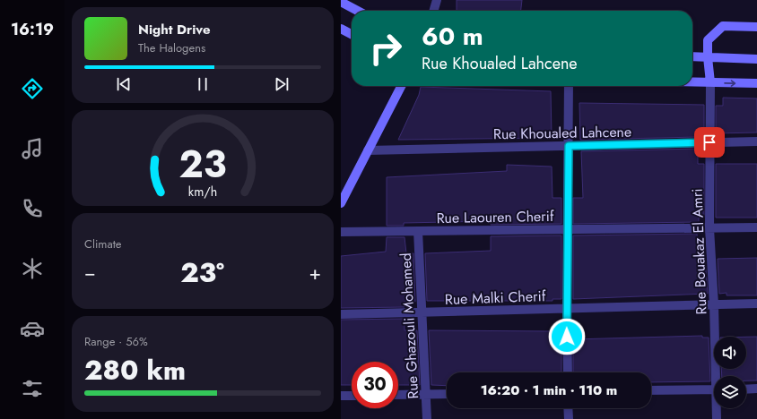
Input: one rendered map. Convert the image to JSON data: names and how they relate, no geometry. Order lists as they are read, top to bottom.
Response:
{
  "streets": {
    "street": [
      "Rue Khoualed Lahcene",
      "Rue Laouren Cherif",
      "Rue Bouakaz El Amri",
      "Rue Malki Cherif",
      "Rue Ghazouli Mohamed"
    ]
  },
  "crossings": [
    ["Rue Khoualed Lahcene", "Rue Bouakaz El Amri"],
    ["Rue Laouren Cherif", "Rue Bouakaz El Amri"],
    ["Rue Laouren Cherif", "Rue Ghazouli Mohamed"],
    ["Rue Bouakaz El Amri", "Rue Malki Cherif"],
    ["Rue Malki Cherif", "Rue Ghazouli Mohamed"]
  ],
  "page": {
    "tabs": "16:19",
    "turn": ["60 m", "Rue Khoualed Lahcene"],
    "song": ["Night Drive", "The Halogens"],
    "tile": [
      "Climate",
      ["Range · 56%", "280 km"]
    ],
    "heat": ["−", "23°", "+"],
    "limit": "30",
    "trip": "16:20 · 1 min · 110 m",
    "gauge": ["23", "km/h"]
  }
}
